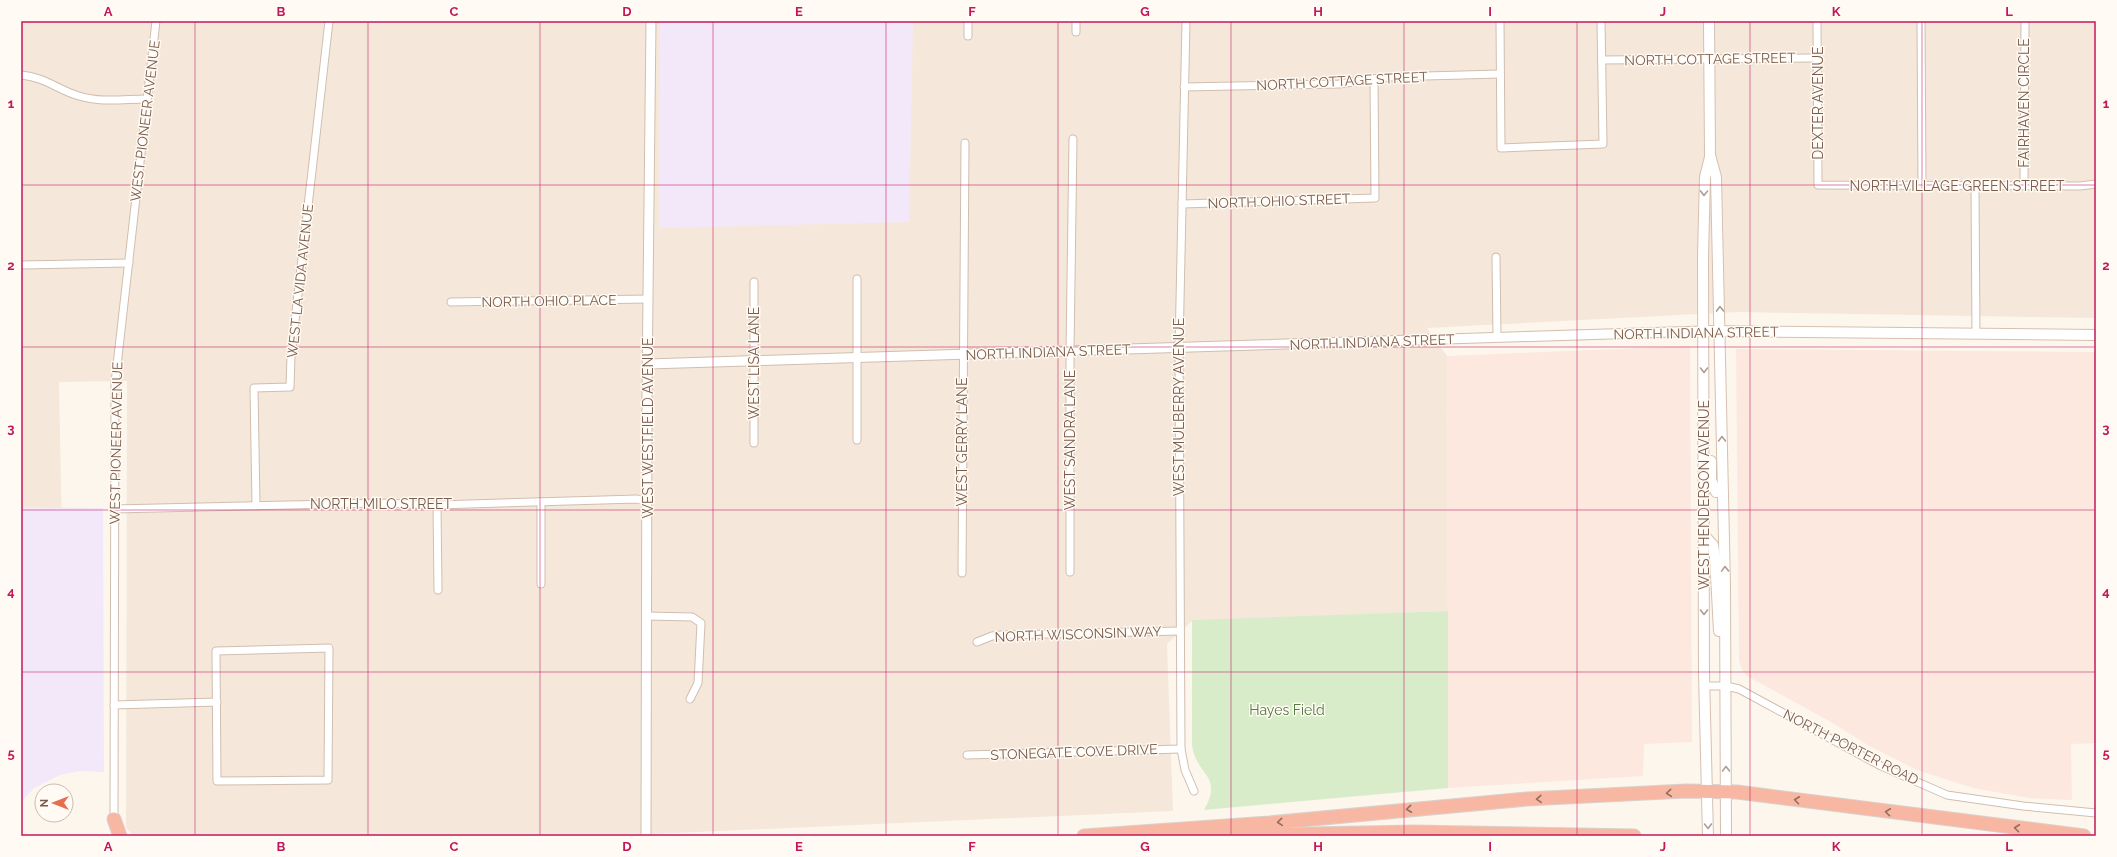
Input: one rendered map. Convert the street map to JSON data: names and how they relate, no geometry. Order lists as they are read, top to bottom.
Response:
{
  "streets": {
    "main road": ["NORTH INDIANA STREET", "WEST HENDERSON AVENUE"],
    "street": [
      "NORTH COTTAGE STREET",
      "DEXTER AVENUE",
      "FAIRHAVEN CIRCLE",
      "WEST PIONEER AVENUE",
      "NORTH VILLAGE GREEN STREET",
      "NORTH OHIO STREET",
      "WEST LA VIDA AVENUE",
      "NORTH OHIO PLACE",
      "WEST LISA LANE",
      "WEST MULBERRY AVENUE",
      "WEST WESTFIELD AVENUE",
      "WEST SANDRA LANE",
      "WEST GERRY LANE",
      "NORTH MILO STREET",
      "NORTH WISCONSIN WAY",
      "NORTH PORTER ROAD",
      "STONEGATE COVE DRIVE"
    ]
  },
  "crossings": [
    ["NORTH COTTAGE STREET", "DEXTER AVENUE"],
    ["NORTH COTTAGE STREET", "NORTH OHIO STREET"],
    ["NORTH COTTAGE STREET", "WEST MULBERRY AVENUE"],
    ["NORTH COTTAGE STREET", "WEST HENDERSON AVENUE"],
    ["DEXTER AVENUE", "NORTH VILLAGE GREEN STREET"],
    ["FAIRHAVEN CIRCLE", "NORTH VILLAGE GREEN STREET"],
    ["WEST PIONEER AVENUE", "NORTH MILO STREET"],
    ["NORTH OHIO STREET", "WEST MULBERRY AVENUE"],
    ["WEST LA VIDA AVENUE", "NORTH MILO STREET"],
    ["NORTH OHIO PLACE", "WEST WESTFIELD AVENUE"],
    ["NORTH INDIANA STREET", "WEST LISA LANE"],
    ["NORTH INDIANA STREET", "WEST MULBERRY AVENUE"],
    ["NORTH INDIANA STREET", "WEST WESTFIELD AVENUE"],
    ["NORTH INDIANA STREET", "WEST SANDRA LANE"],
    ["NORTH INDIANA STREET", "WEST GERRY LANE"],
    ["NORTH INDIANA STREET", "WEST HENDERSON AVENUE"],
    ["WEST MULBERRY AVENUE", "NORTH WISCONSIN WAY"],
    ["WEST MULBERRY AVENUE", "STONEGATE COVE DRIVE"],
    ["WEST WESTFIELD AVENUE", "NORTH MILO STREET"],
    ["WEST HENDERSON AVENUE", "NORTH PORTER ROAD"]
  ],
  "parks": ["Hayes Field"],
  "north": "left",
  "grid": {
    "columns": [
      "A",
      "B",
      "C",
      "D",
      "E",
      "F",
      "G",
      "H",
      "I",
      "J",
      "K",
      "L"
    ],
    "rows": [
      "1",
      "2",
      "3",
      "4",
      "5"
    ]
  }
}
